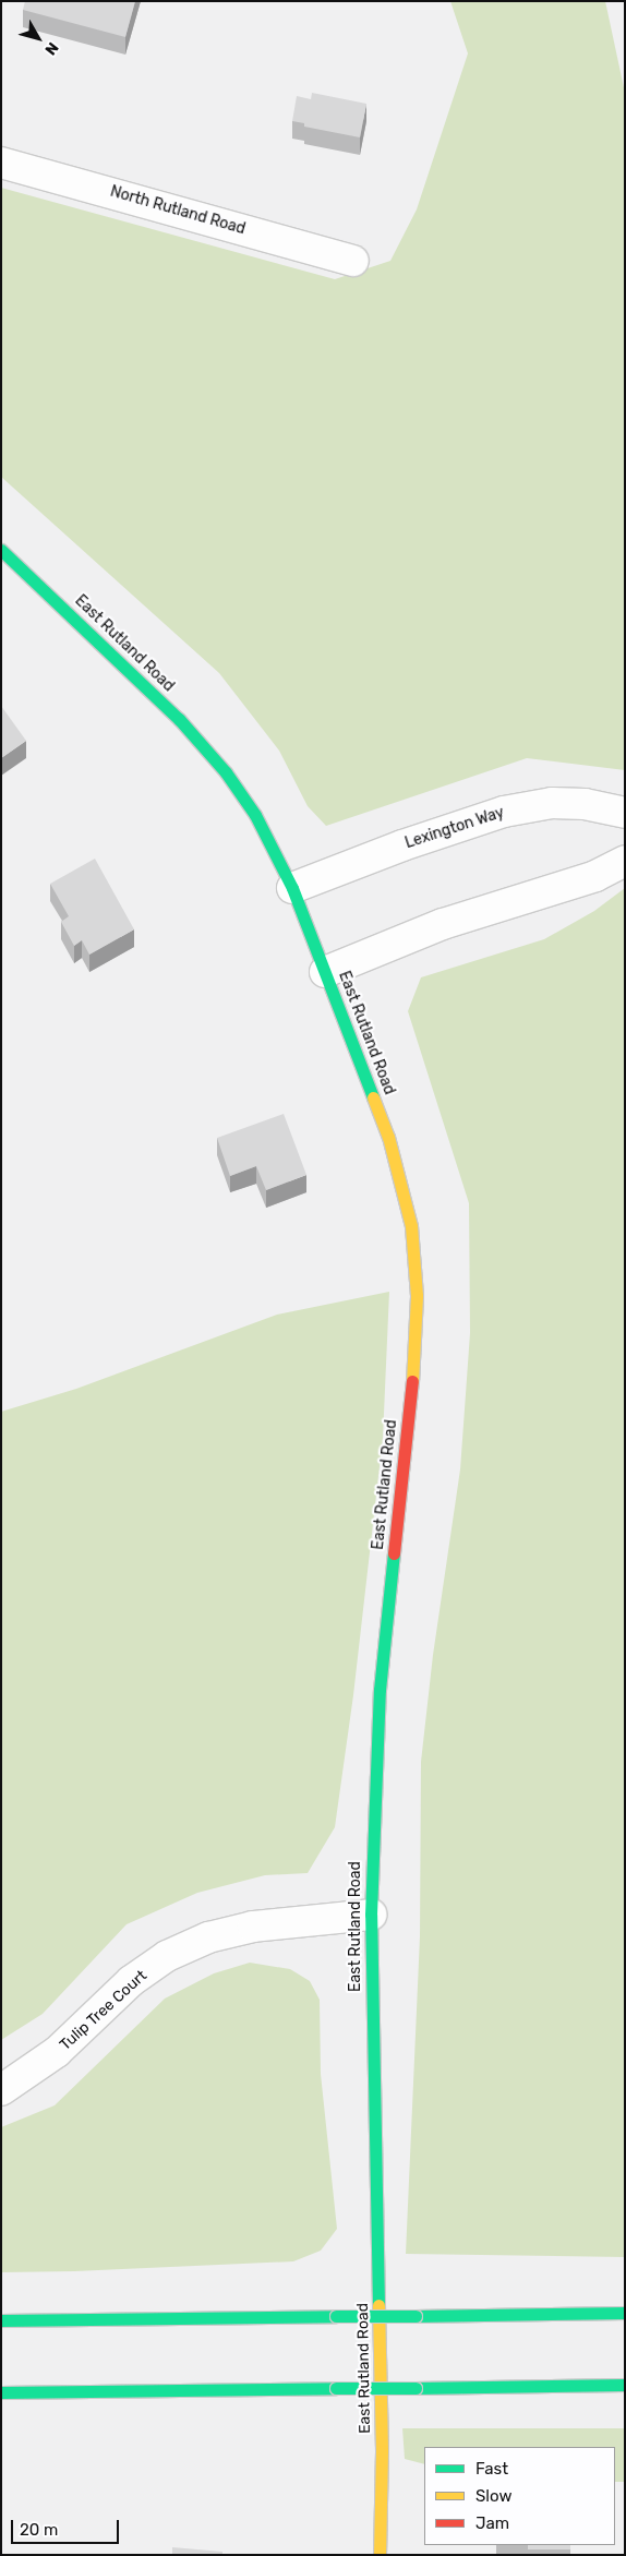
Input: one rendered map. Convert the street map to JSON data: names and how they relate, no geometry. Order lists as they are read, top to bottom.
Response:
{
  "streets": {
    "main road": ["East Rutland Road"],
    "street": ["North Rutland Road", "Lexington Way", "Tulip Tree Court"]
  },
  "crossings": [
    ["East Rutland Road", "Lexington Way"],
    ["East Rutland Road", "Tulip Tree Court"]
  ],
  "legend": ["Fast", "Slow", "Jam"],
  "scale_bar": "20 m",
  "north": "bottom right"
}
